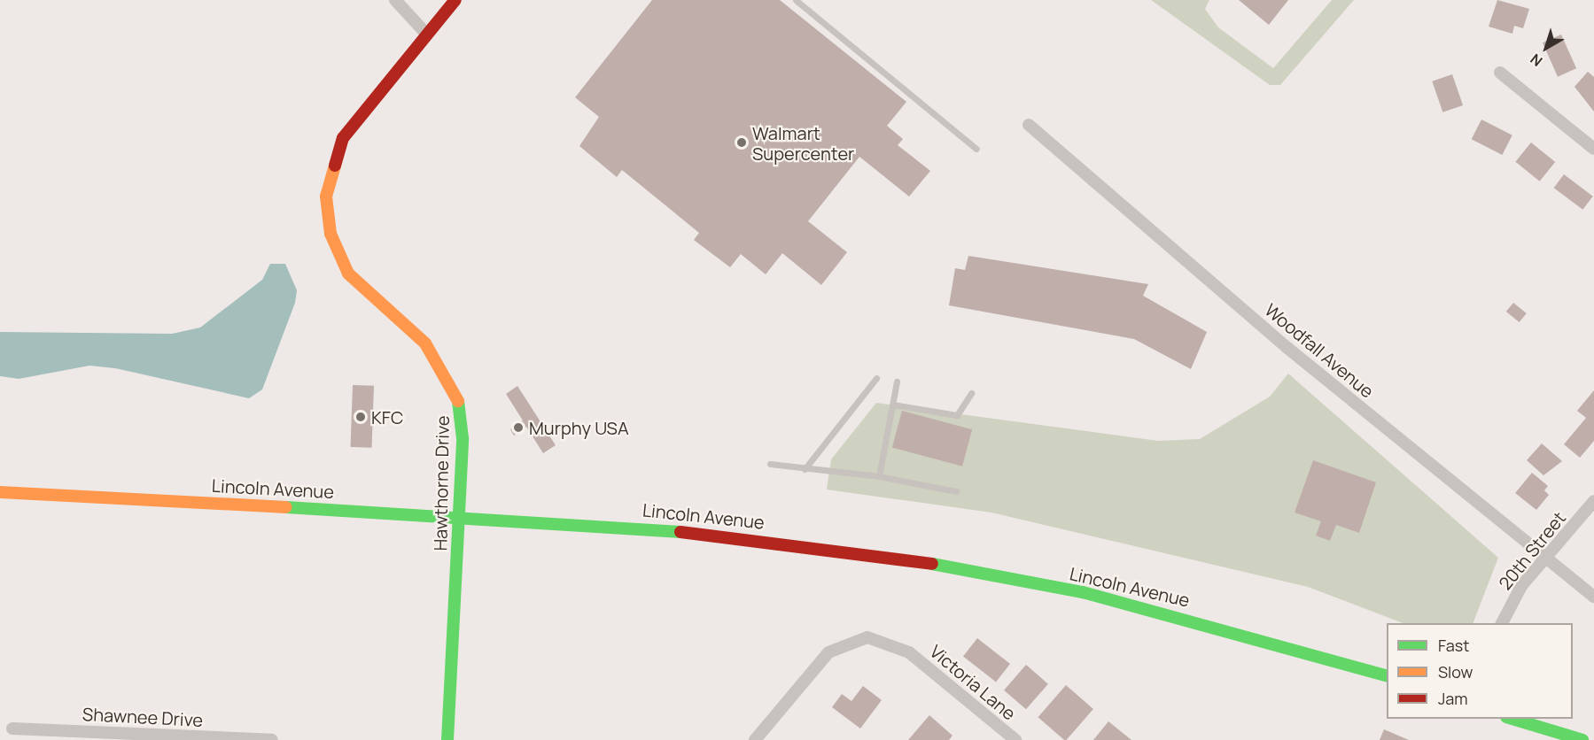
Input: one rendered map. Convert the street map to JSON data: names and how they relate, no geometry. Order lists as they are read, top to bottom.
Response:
{
  "streets": {
    "main road": ["Hawthorne Drive", "Lincoln Avenue"],
    "street": [
      "Woodfall Avenue",
      "20th Street",
      "Victoria Lane",
      "Shawnee Drive"
    ]
  },
  "crossings": [
    ["Woodfall Avenue", "20th Street"],
    ["Hawthorne Drive", "Lincoln Avenue"]
  ],
  "places": ["Walmart Supercenter", "KFC", "Murphy USA"],
  "legend": ["Fast", "Slow", "Jam"],
  "north": "bottom left"
}
